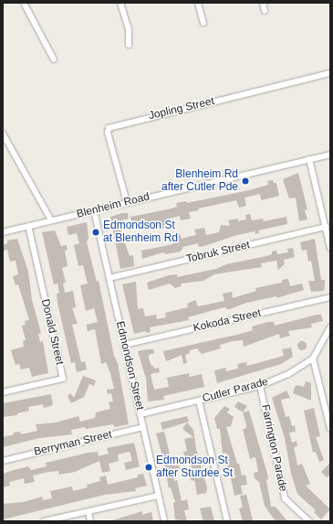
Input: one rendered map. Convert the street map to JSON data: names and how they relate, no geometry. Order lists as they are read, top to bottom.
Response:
{
  "streets": {
    "street": [
      "Jopling Street",
      "Blenheim Road",
      "Tobruk Street",
      "Kokoda Street",
      "Donald Street",
      "Edmondson Street",
      "Cutler Parade",
      "Berryman Street",
      "Farrington Parade"
    ]
  },
  "crossings": [
    ["Jopling Street", "Blenheim Road"],
    ["Blenheim Road", "Donald Street"],
    ["Blenheim Road", "Edmondson Street"],
    ["Tobruk Street", "Edmondson Street"],
    ["Kokoda Street", "Edmondson Street"],
    ["Edmondson Street", "Cutler Parade"],
    ["Edmondson Street", "Berryman Street"],
    ["Cutler Parade", "Farrington Parade"]
  ],
  "places": ["Blenheim Rd after Cutler Pde", "Edmondson St at Blenheim Rd", "Edmondson St after Sturdee St"]
}
